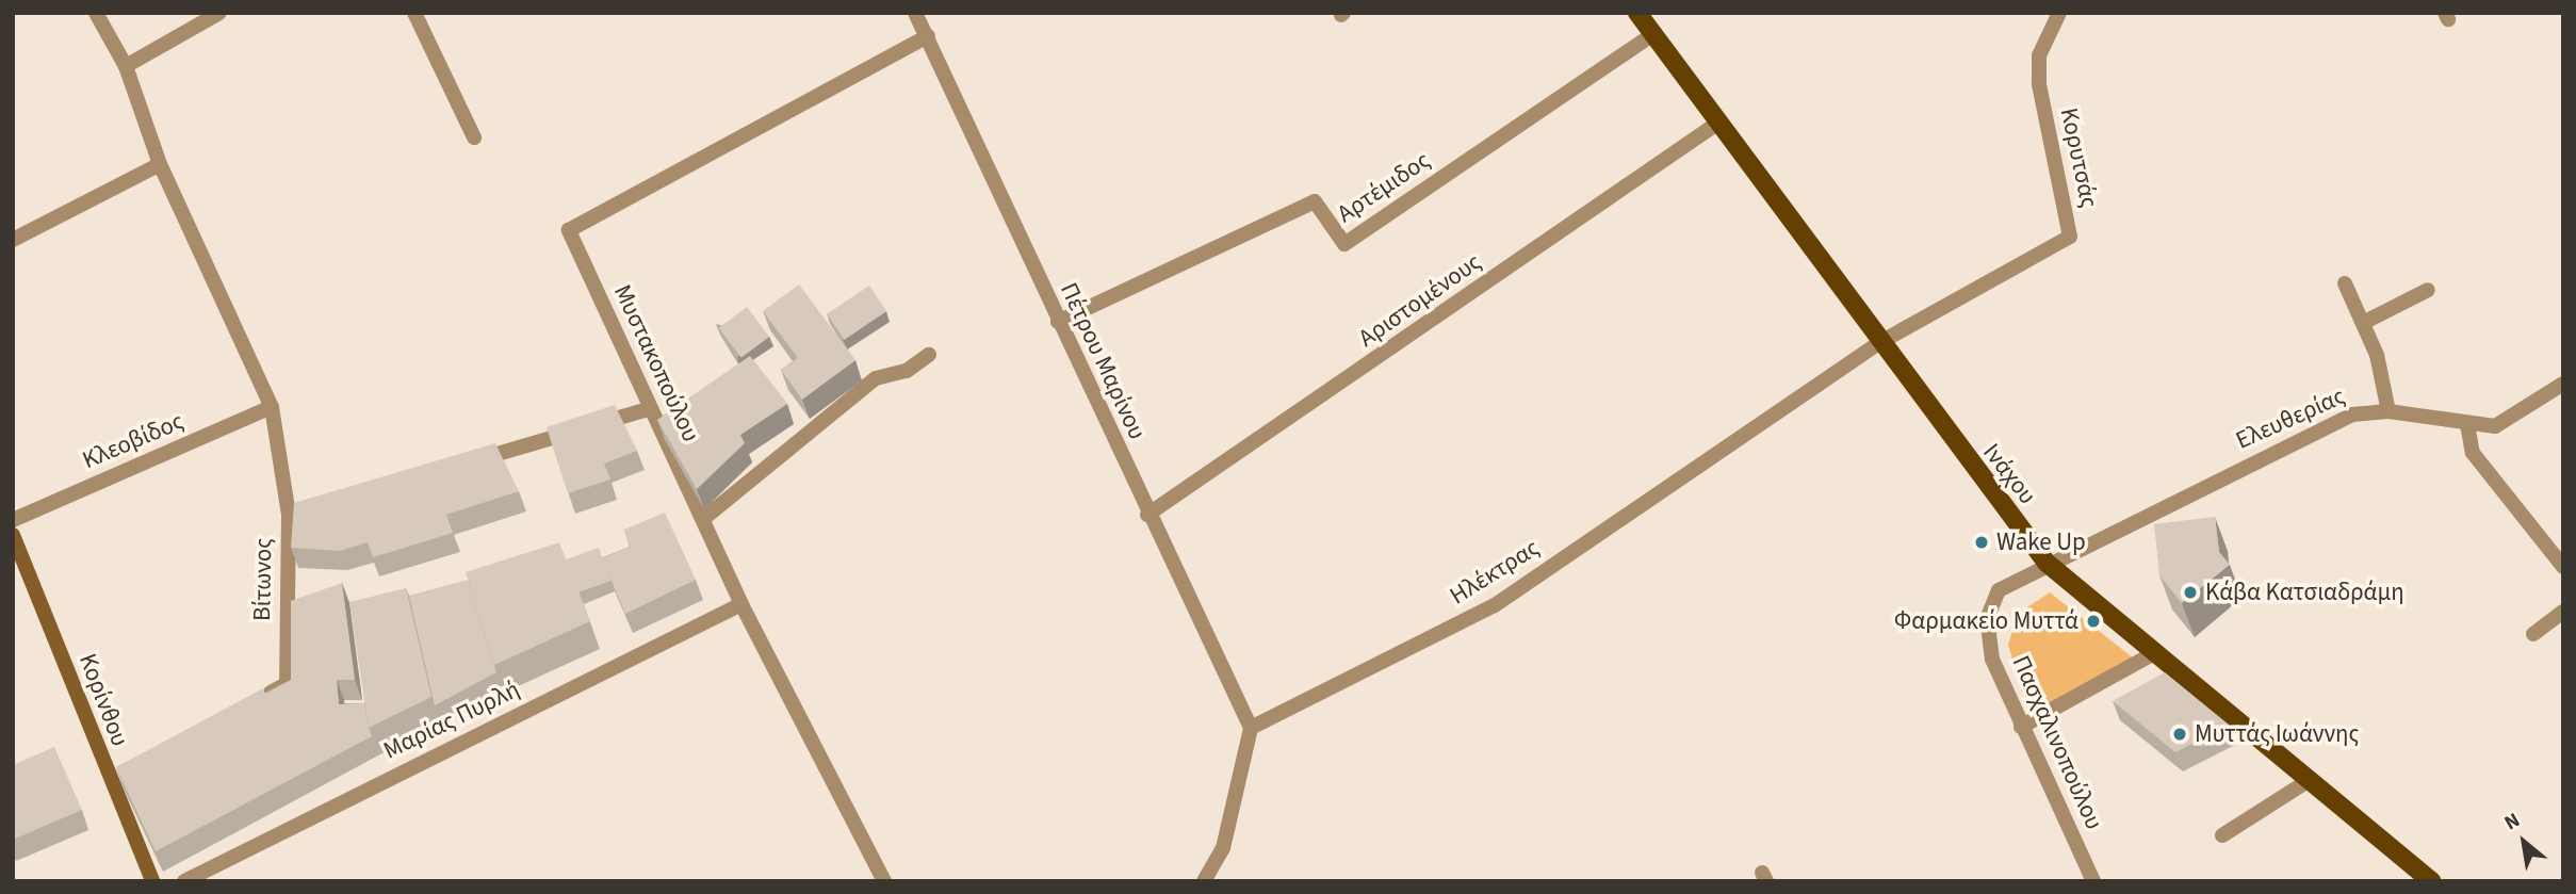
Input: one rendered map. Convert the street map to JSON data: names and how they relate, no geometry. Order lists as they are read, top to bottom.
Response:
{
  "streets": {
    "main road": ["Ινάχου", "Κορίνθου"],
    "street": [
      "Κορυτσάς",
      "Αρτέμιδος",
      "Αριστομένους",
      "Πέτρου Μαρίνου",
      "Μυστακοπούλου",
      "Ελευθερίας",
      "Κλεοβίδος",
      "Ηλέκτρας",
      "Βίτωνος",
      "Μαρίας Πυρλή",
      "Πασχαλινοπούλου"
    ]
  },
  "crossings": [
    ["Κορυτσάς", "Ινάχου"],
    ["Κορυτσάς", "Ηλέκτρας"],
    ["Αρτέμιδος", "Πέτρου Μαρίνου"],
    ["Αρτέμιδος", "Ινάχου"],
    ["Αριστομένους", "Πέτρου Μαρίνου"],
    ["Αριστομένους", "Ινάχου"],
    ["Πέτρου Μαρίνου", "Μυστακοπούλου"],
    ["Πέτρου Μαρίνου", "Ηλέκτρας"],
    ["Μυστακοπούλου", "Μαρίας Πυρλή"],
    ["Ελευθερίας", "Ινάχου"],
    ["Ελευθερίας", "Πασχαλινοπούλου"],
    ["Κλεοβίδος", "Βίτωνος"],
    ["Ινάχου", "Ηλέκτρας"],
    ["Ινάχου", "Πασχαλινοπούλου"]
  ],
  "places": [
    "Wake Up",
    "Κάβα Κατσιαδράμη",
    "Φαρμακείο Μυττά",
    "Μυττάς Ιωάννης"
  ],
  "north": "top left"
}
